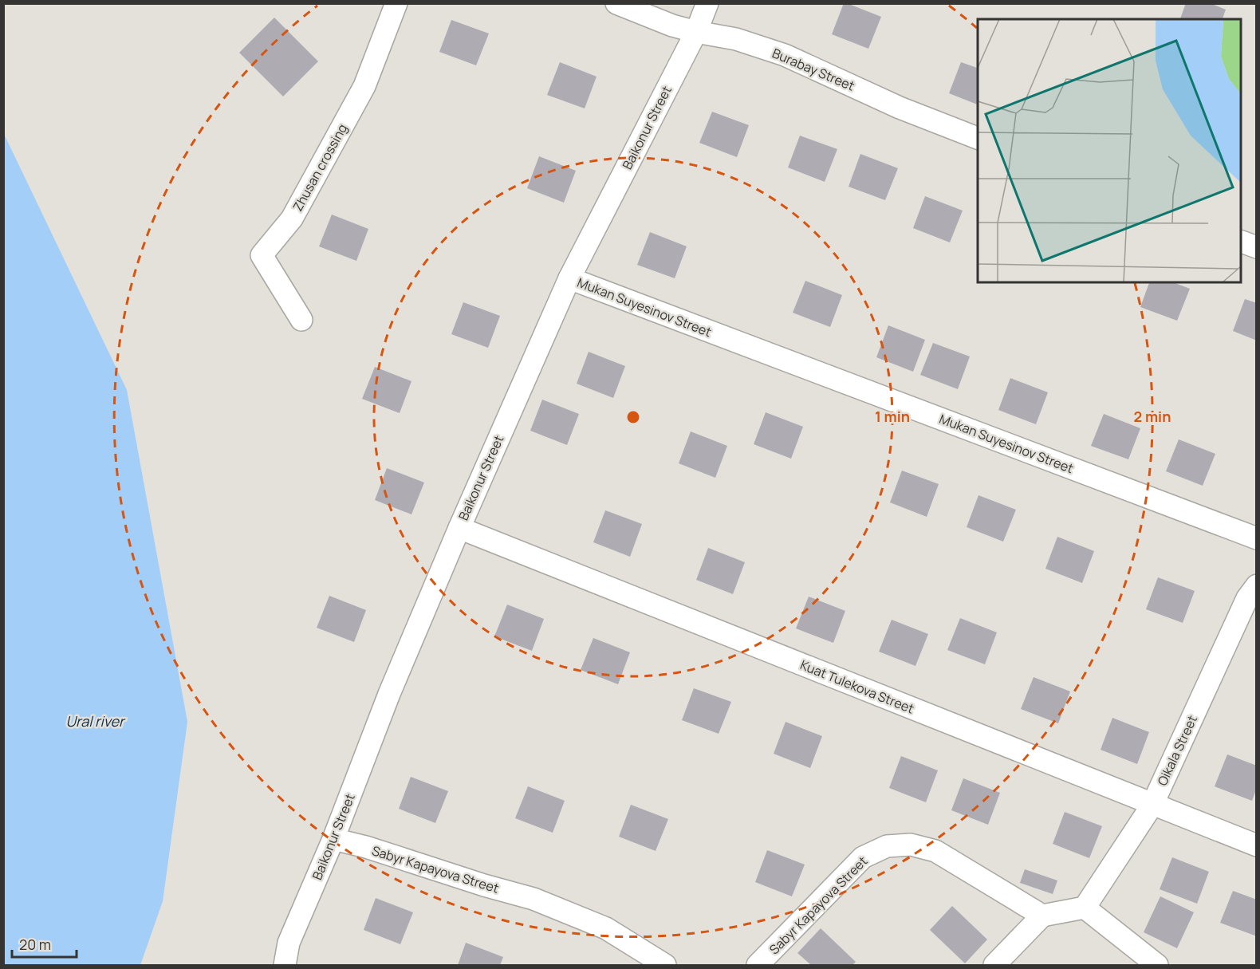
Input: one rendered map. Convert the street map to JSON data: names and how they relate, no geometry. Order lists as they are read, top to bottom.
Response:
{
  "streets": {
    "street": [
      "Burabay Street",
      "Baikonur Street",
      "Zhusan crossing",
      "Mukan Suyesinov Street",
      "Kuat Tulekova Street",
      "Oikala Street",
      "Sabyr Kapayova Street"
    ]
  },
  "crossings": [
    ["Burabay Street", "Baikonur Street"],
    ["Baikonur Street", "Mukan Suyesinov Street"],
    ["Baikonur Street", "Kuat Tulekova Street"],
    ["Baikonur Street", "Sabyr Kapayova Street"],
    ["Kuat Tulekova Street", "Oikala Street"]
  ],
  "water": ["Ural river"],
  "scale_bar": "20 m",
  "rings": ["1 min", "2 min"]
}
